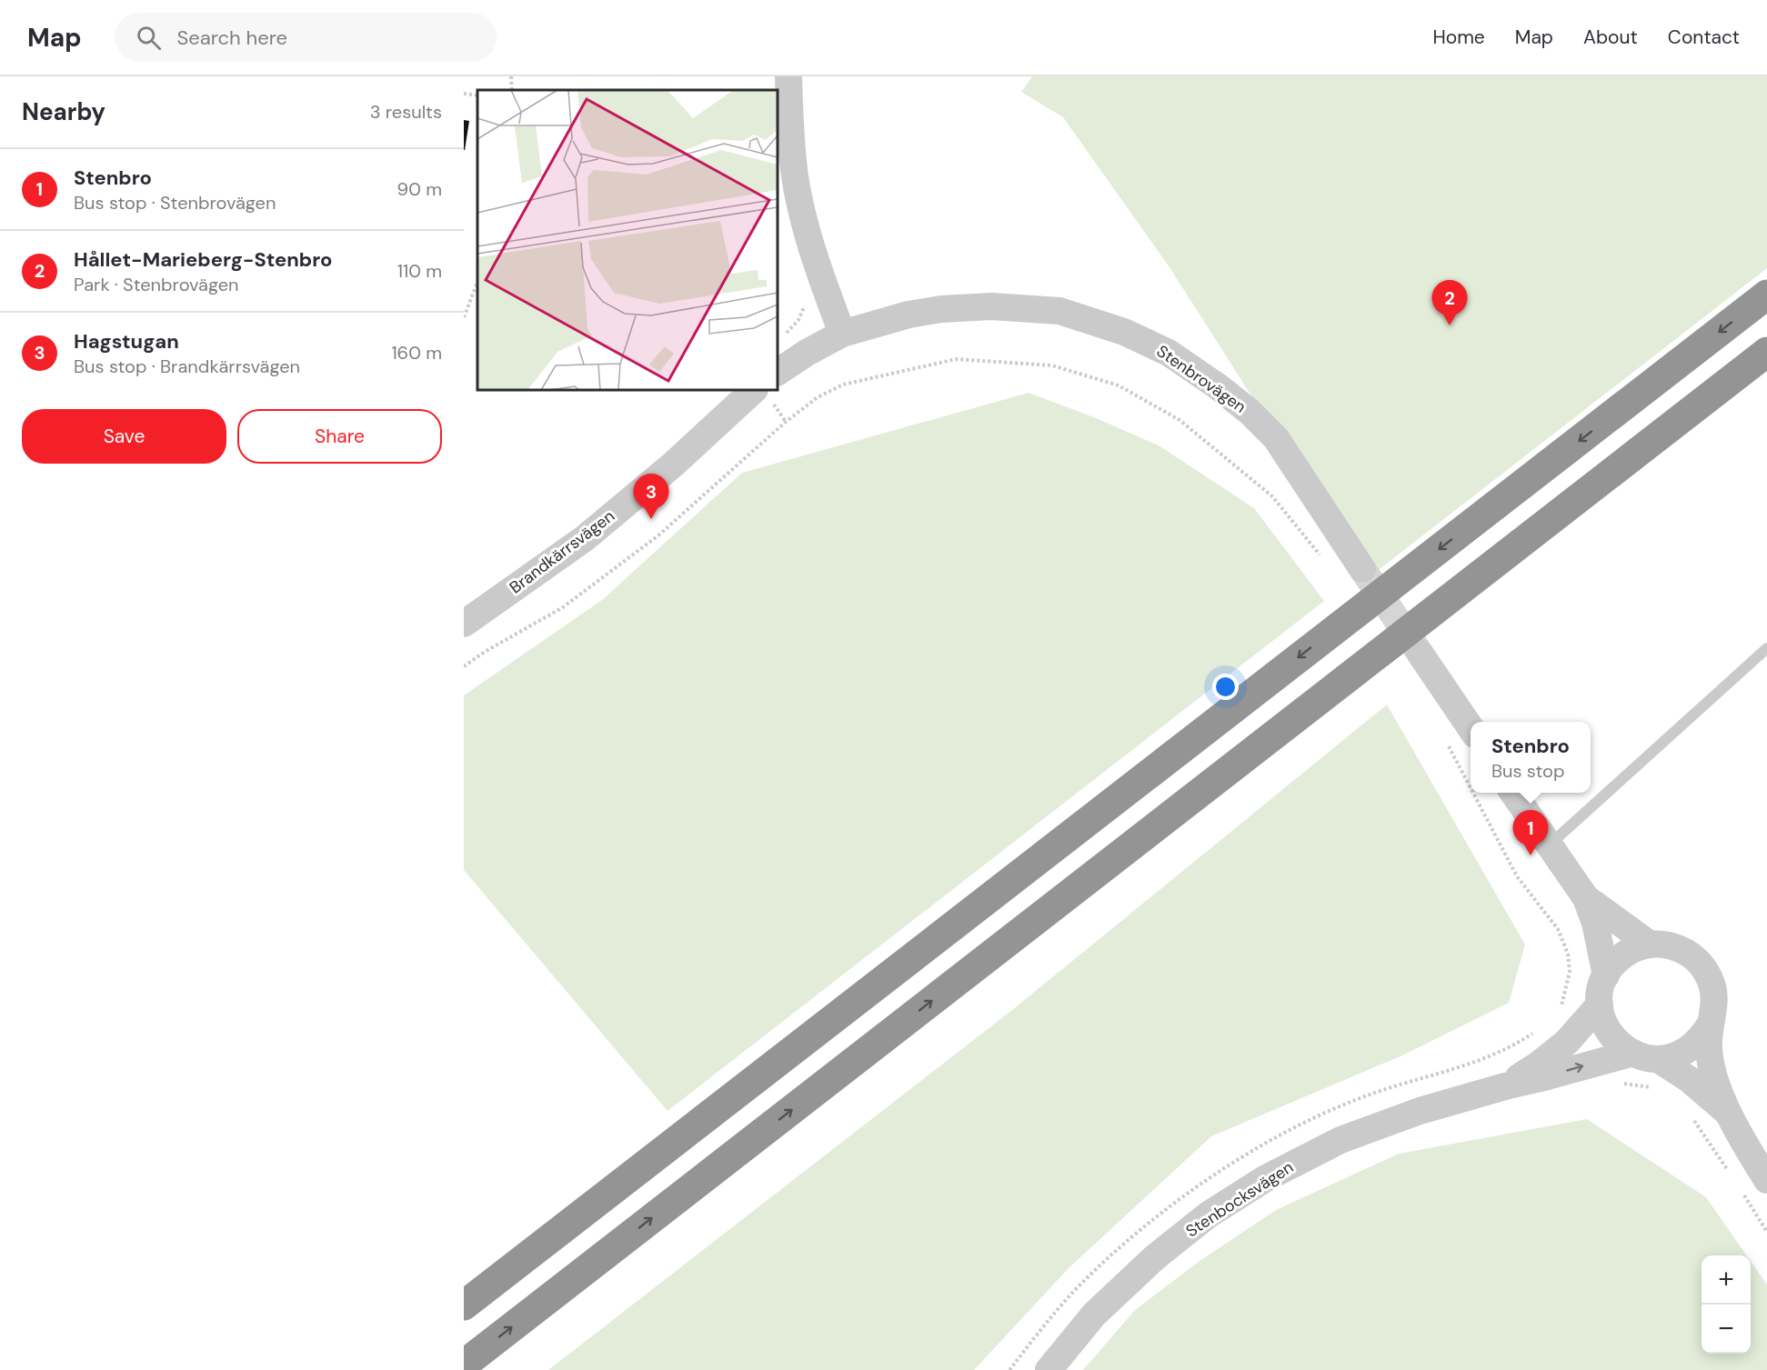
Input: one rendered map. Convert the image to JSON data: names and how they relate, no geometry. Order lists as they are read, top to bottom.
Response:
{
  "streets": {
    "street": ["Stenbrovägen", "Brandkärrsvägen", "Stenbocksvägen"]
  },
  "page": {
    "header": "Map",
    "search": "Search here",
    "nav": [
      "Home",
      "Map",
      "About",
      "Contact"
    ],
    "heading": ["Nearby", "3 results"],
    "list": [
      {
        "mark": "1",
        "name": "Stenbro",
        "note": "Bus stop · Stenbrovägen",
        "value": "90 m"
      },
      {
        "mark": "2",
        "name": "Hållet-Marieberg-Stenbro",
        "note": "Park · Stenbrovägen",
        "value": "110 m"
      },
      {
        "mark": "3",
        "name": "Hagstugan",
        "note": "Bus stop · Brandkärrsvägen",
        "value": "160 m"
      }
    ],
    "pins": ["2", "3", "1"],
    "buttons": ["Save", "Share"],
    "popup": ["Stenbro", "Bus stop"],
    "map_buttons": ["+", "−"]
  }
}
